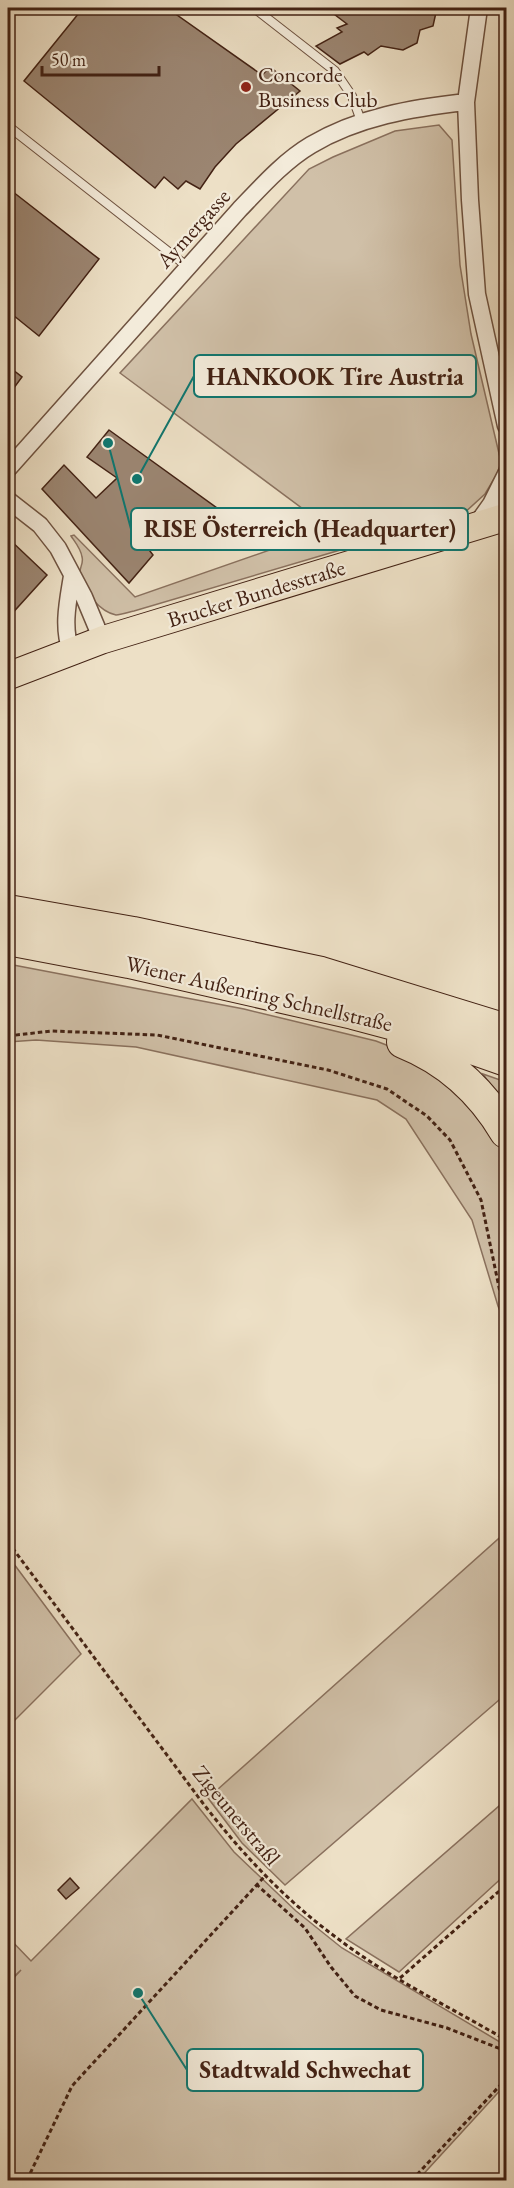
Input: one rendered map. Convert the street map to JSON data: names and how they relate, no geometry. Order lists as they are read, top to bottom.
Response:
{
  "streets": {
    "highway": ["Wiener Außenring Schnellstraße"],
    "main road": ["Brucker Bundesstraße"],
    "street": ["Aymergasse"],
    "path": ["Zigeunerstraßl"]
  },
  "places": [
    "Concorde Business Club",
    "RISE Österreich (Headquarter)",
    "HANKOOK Tire Austria",
    "Stadtwald Schwechat"
  ],
  "scale_bar": "50 m"
}
